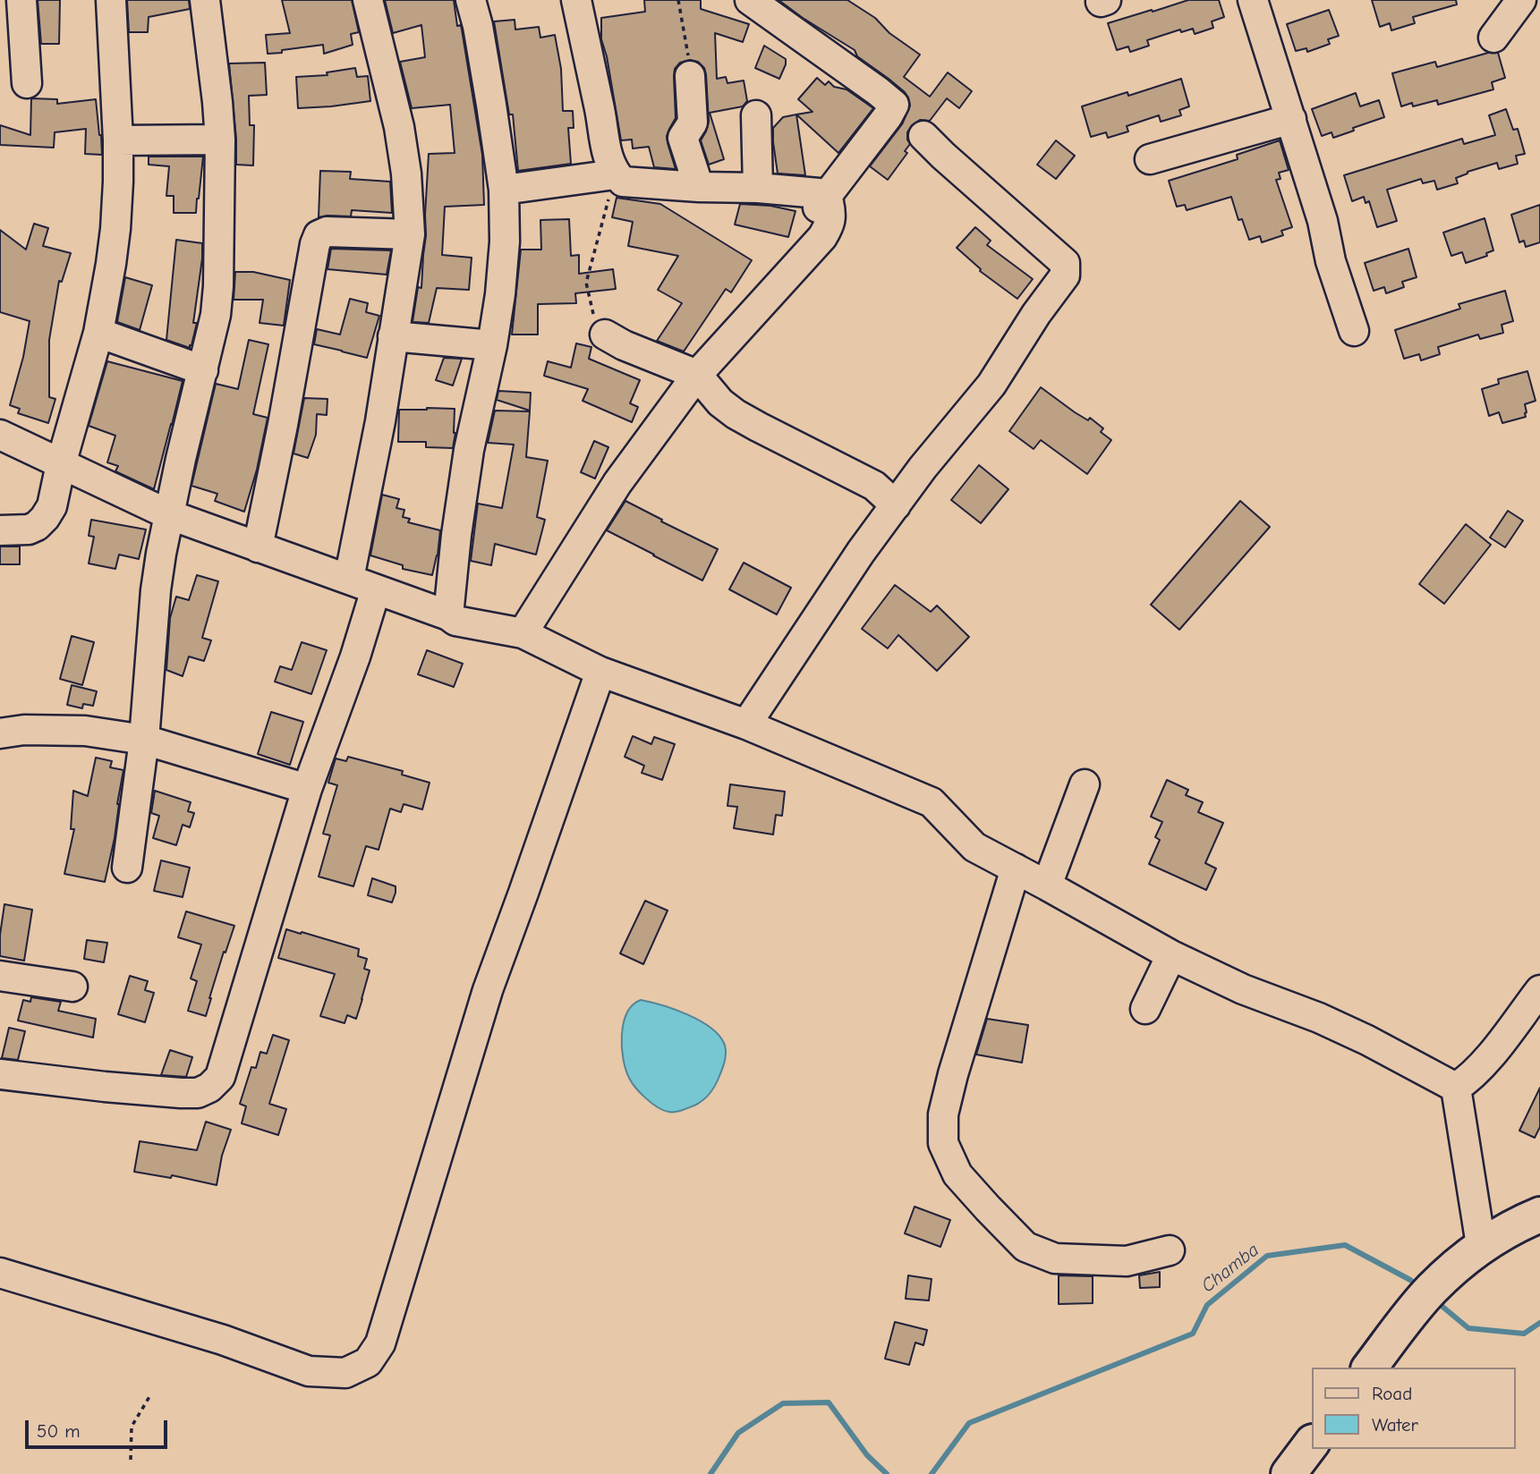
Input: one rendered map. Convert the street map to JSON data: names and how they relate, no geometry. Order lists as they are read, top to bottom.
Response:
{
  "water": ["Chamba"],
  "legend": ["Road", "Water"],
  "scale_bar": "50 m"
}
